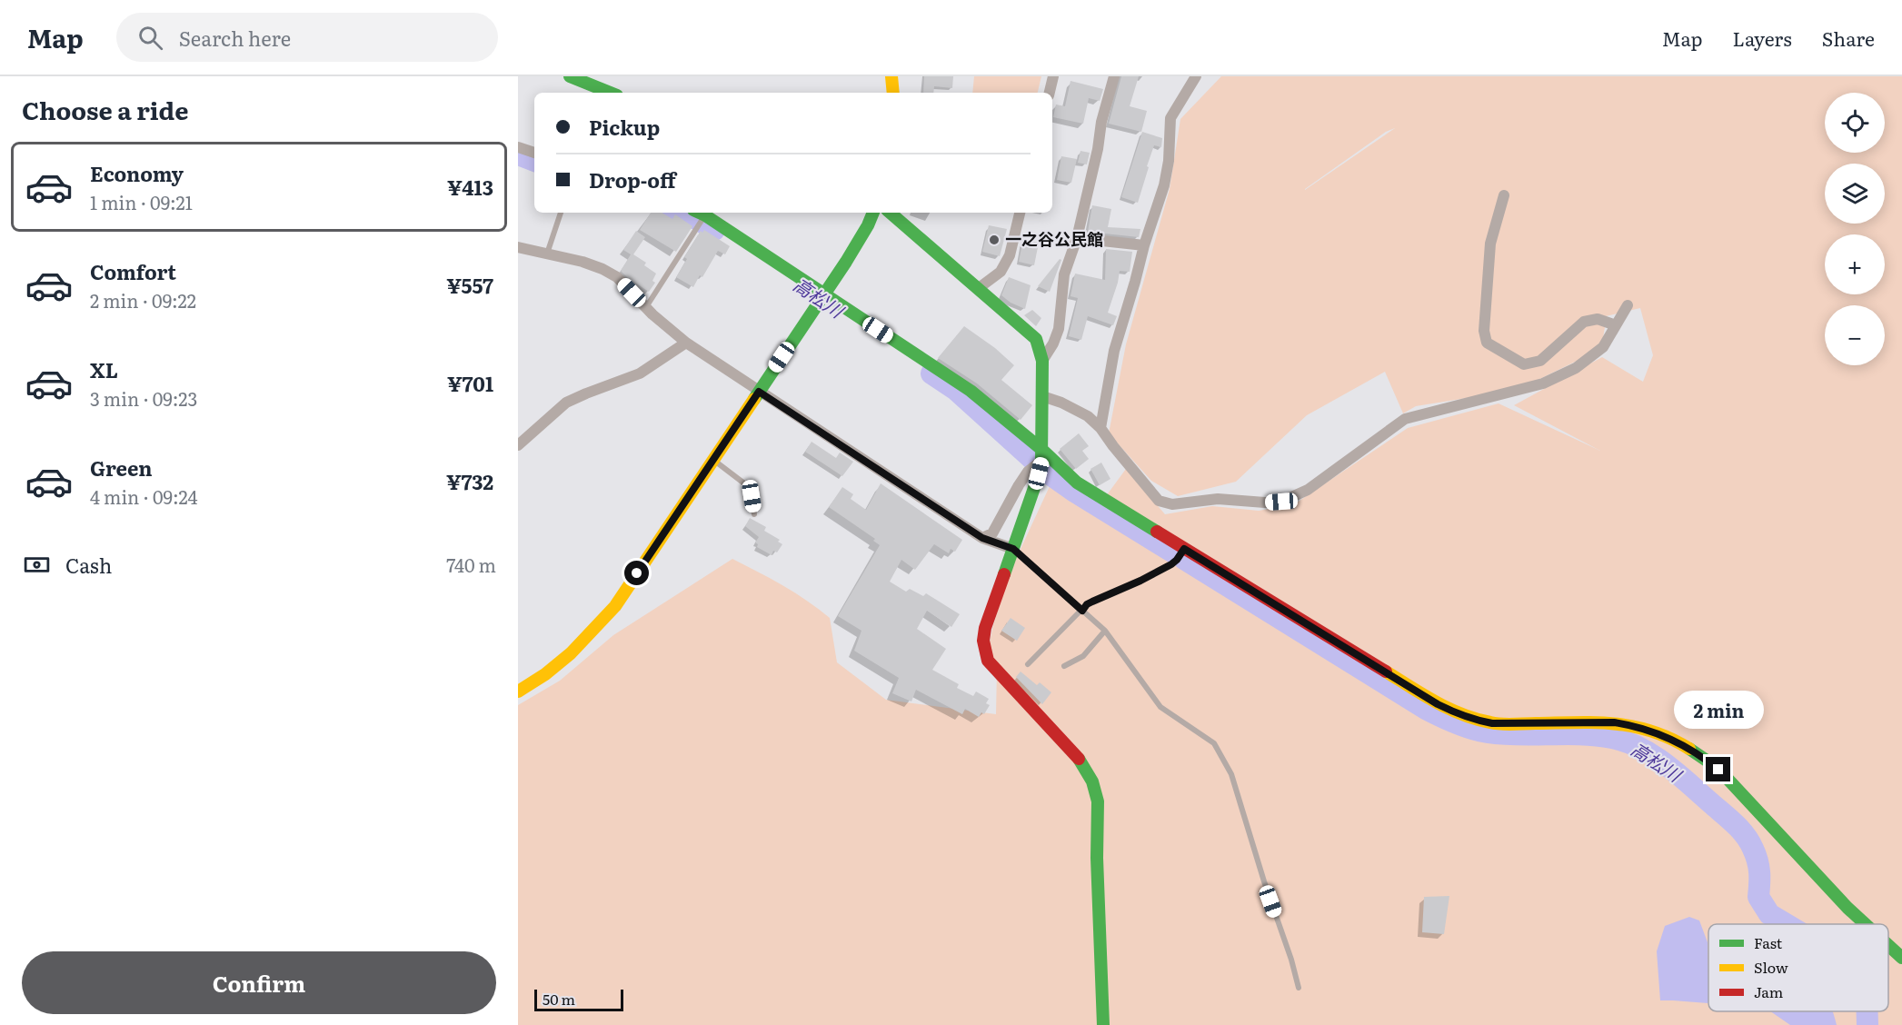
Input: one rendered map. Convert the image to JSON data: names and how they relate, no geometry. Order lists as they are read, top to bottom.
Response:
{
  "water": ["高松川"],
  "places": ["一之谷公民館"],
  "legend": ["Fast", "Slow", "Jam"],
  "scale_bar": "50 m",
  "page": {
    "header": "Map",
    "search": "Search here",
    "nav": ["Map", "Layers", "Share"],
    "heading": "Choose a ride",
    "map_buttons": ["+", "−"],
    "banner": ["Pickup", "Drop-off"],
    "list": [
      {
        "name": "Economy",
        "note": "1 min · 09:21",
        "value": "¥413"
      },
      {
        "name": "Comfort",
        "note": "2 min · 09:22",
        "value": "¥557"
      },
      {
        "name": "XL",
        "note": "3 min · 09:23",
        "value": "¥701"
      },
      {
        "name": "Green",
        "note": "4 min · 09:24",
        "value": "¥732"
      }
    ],
    "pay": ["Cash", "740 m"],
    "bubble": "2 min",
    "buttons": "Confirm",
    "scale": "50 m"
  }
}
